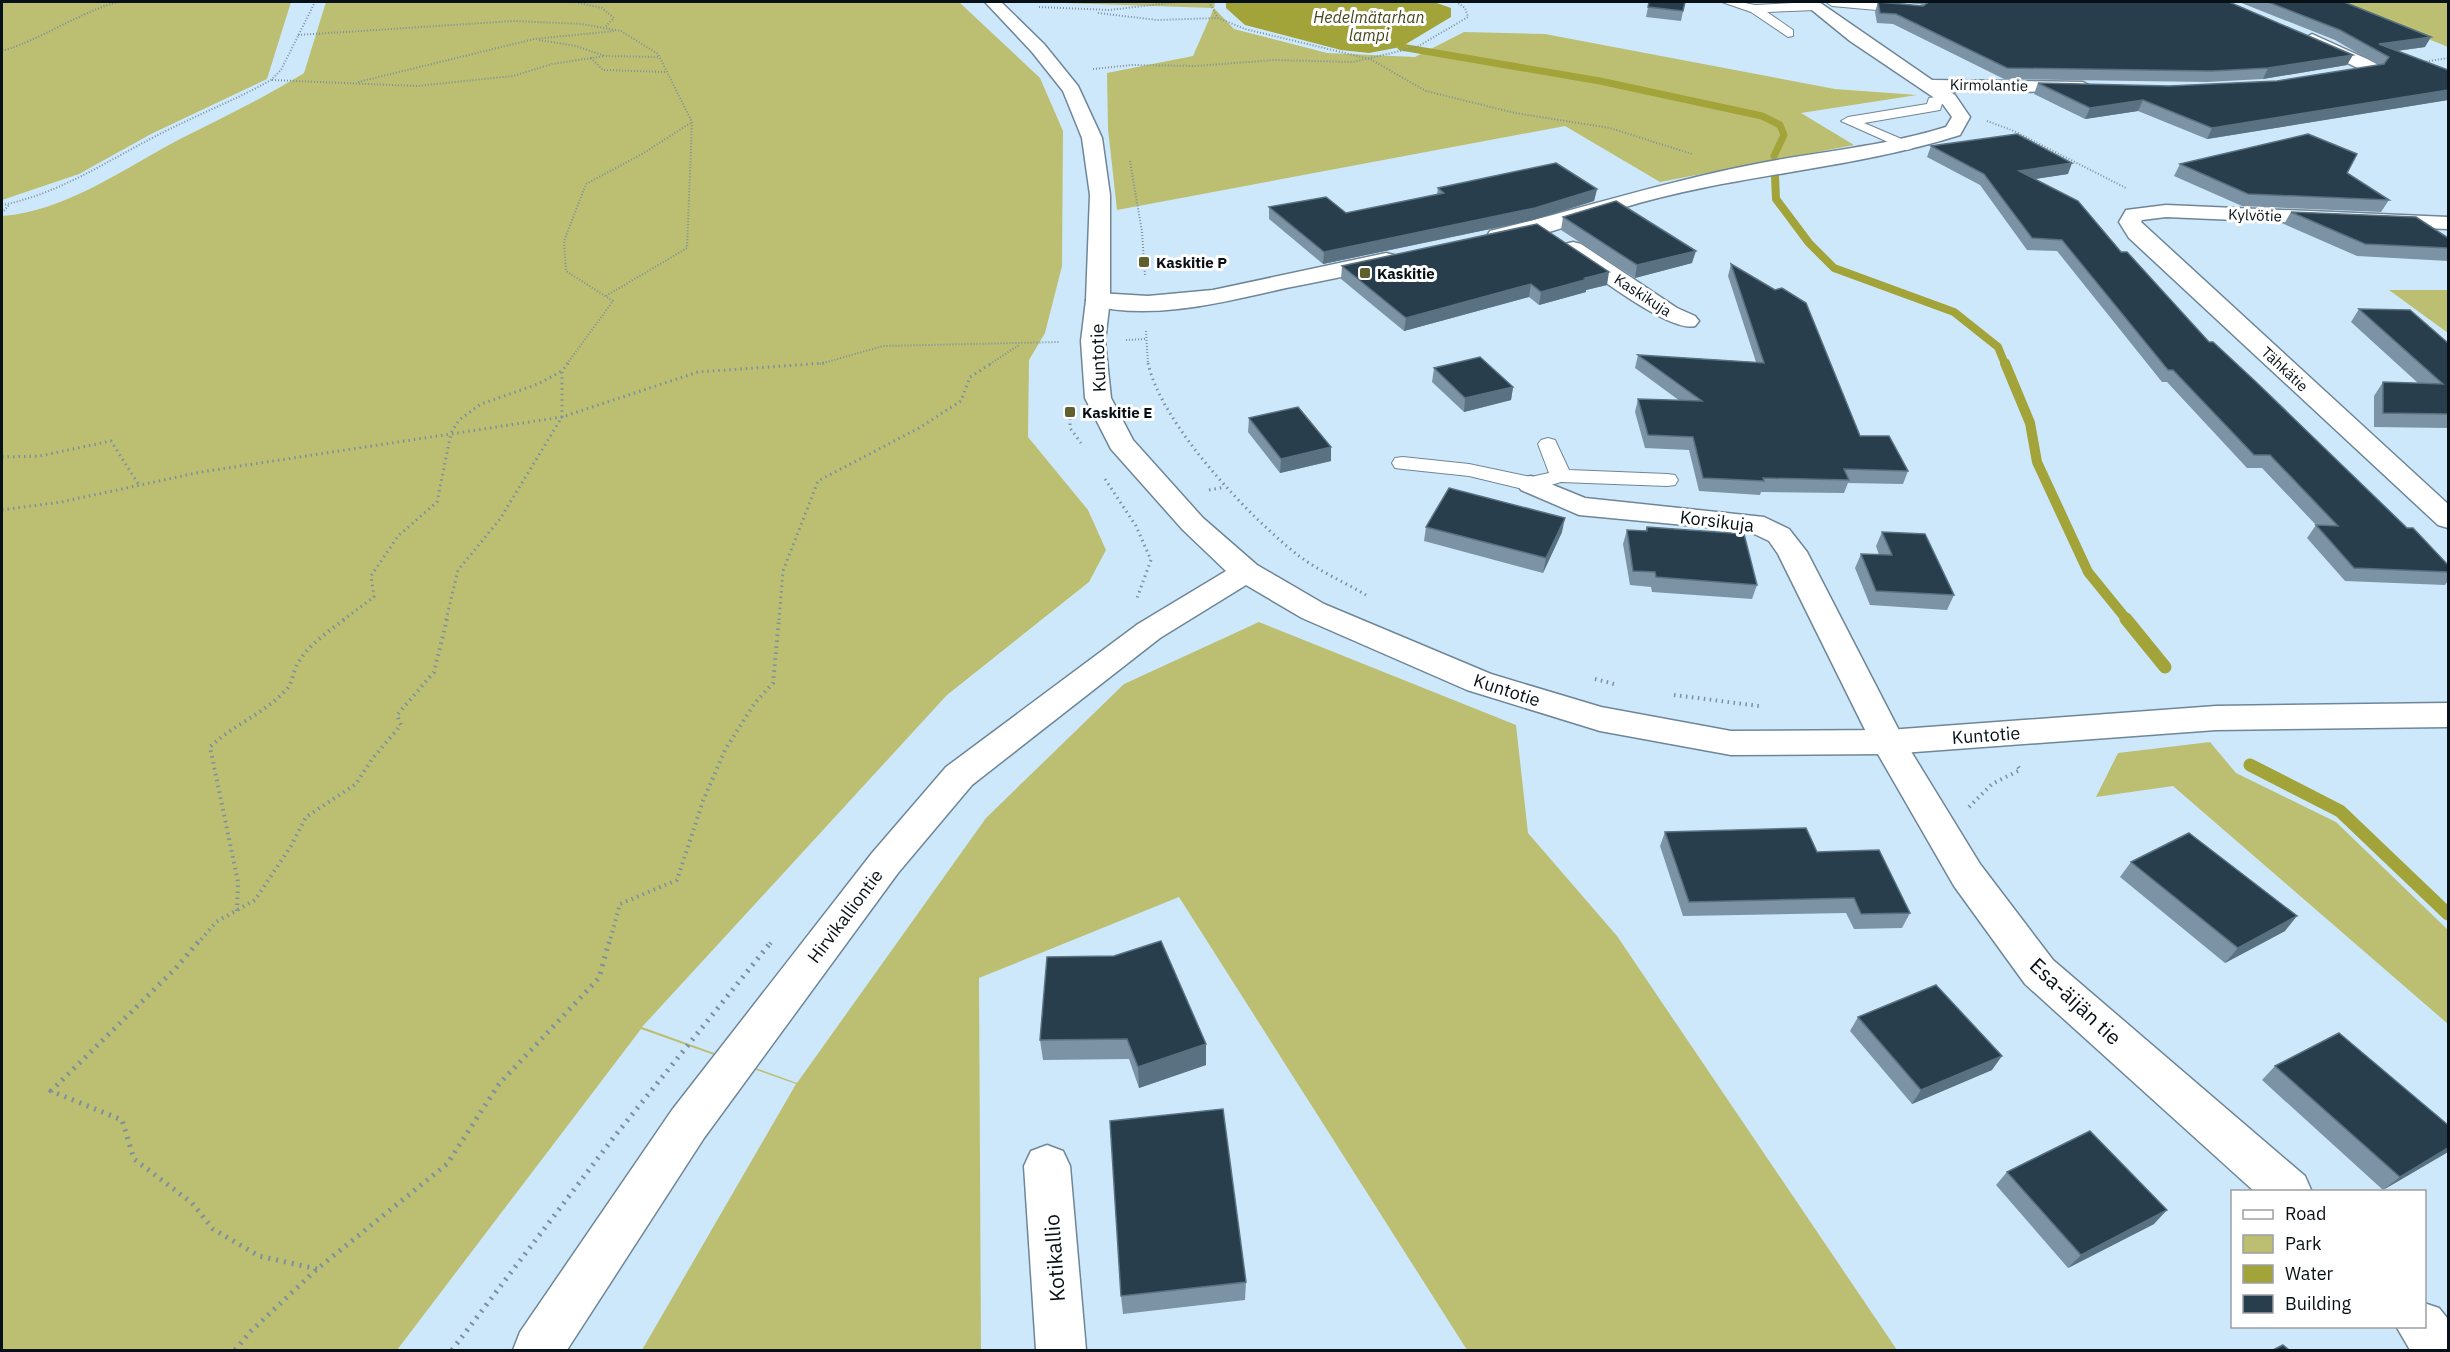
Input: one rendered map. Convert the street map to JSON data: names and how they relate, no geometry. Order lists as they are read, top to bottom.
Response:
{
  "streets": {
    "street": [
      "Kirmolantie",
      "Kylvötie",
      "Kaskikuja",
      "Kuntotie",
      "Tähkätie",
      "Korsikuja",
      "Hirvikalliontie",
      "Esa-äijän tie",
      "Kotikallio"
    ]
  },
  "crossings": [
    ["Kylvötie", "Tähkätie"],
    ["Kuntotie", "Korsikuja"],
    ["Kuntotie", "Hirvikalliontie"],
    ["Kuntotie", "Esa-äijän tie"],
    ["Korsikuja", "Esa-äijän tie"]
  ],
  "water": ["Hedelmätarhan lampi"],
  "places": {
    "transit": ["Kaskitie P", "Kaskitie", "Kaskitie E"]
  },
  "legend": [
    "Road",
    "Park",
    "Water",
    "Building"
  ]
}
